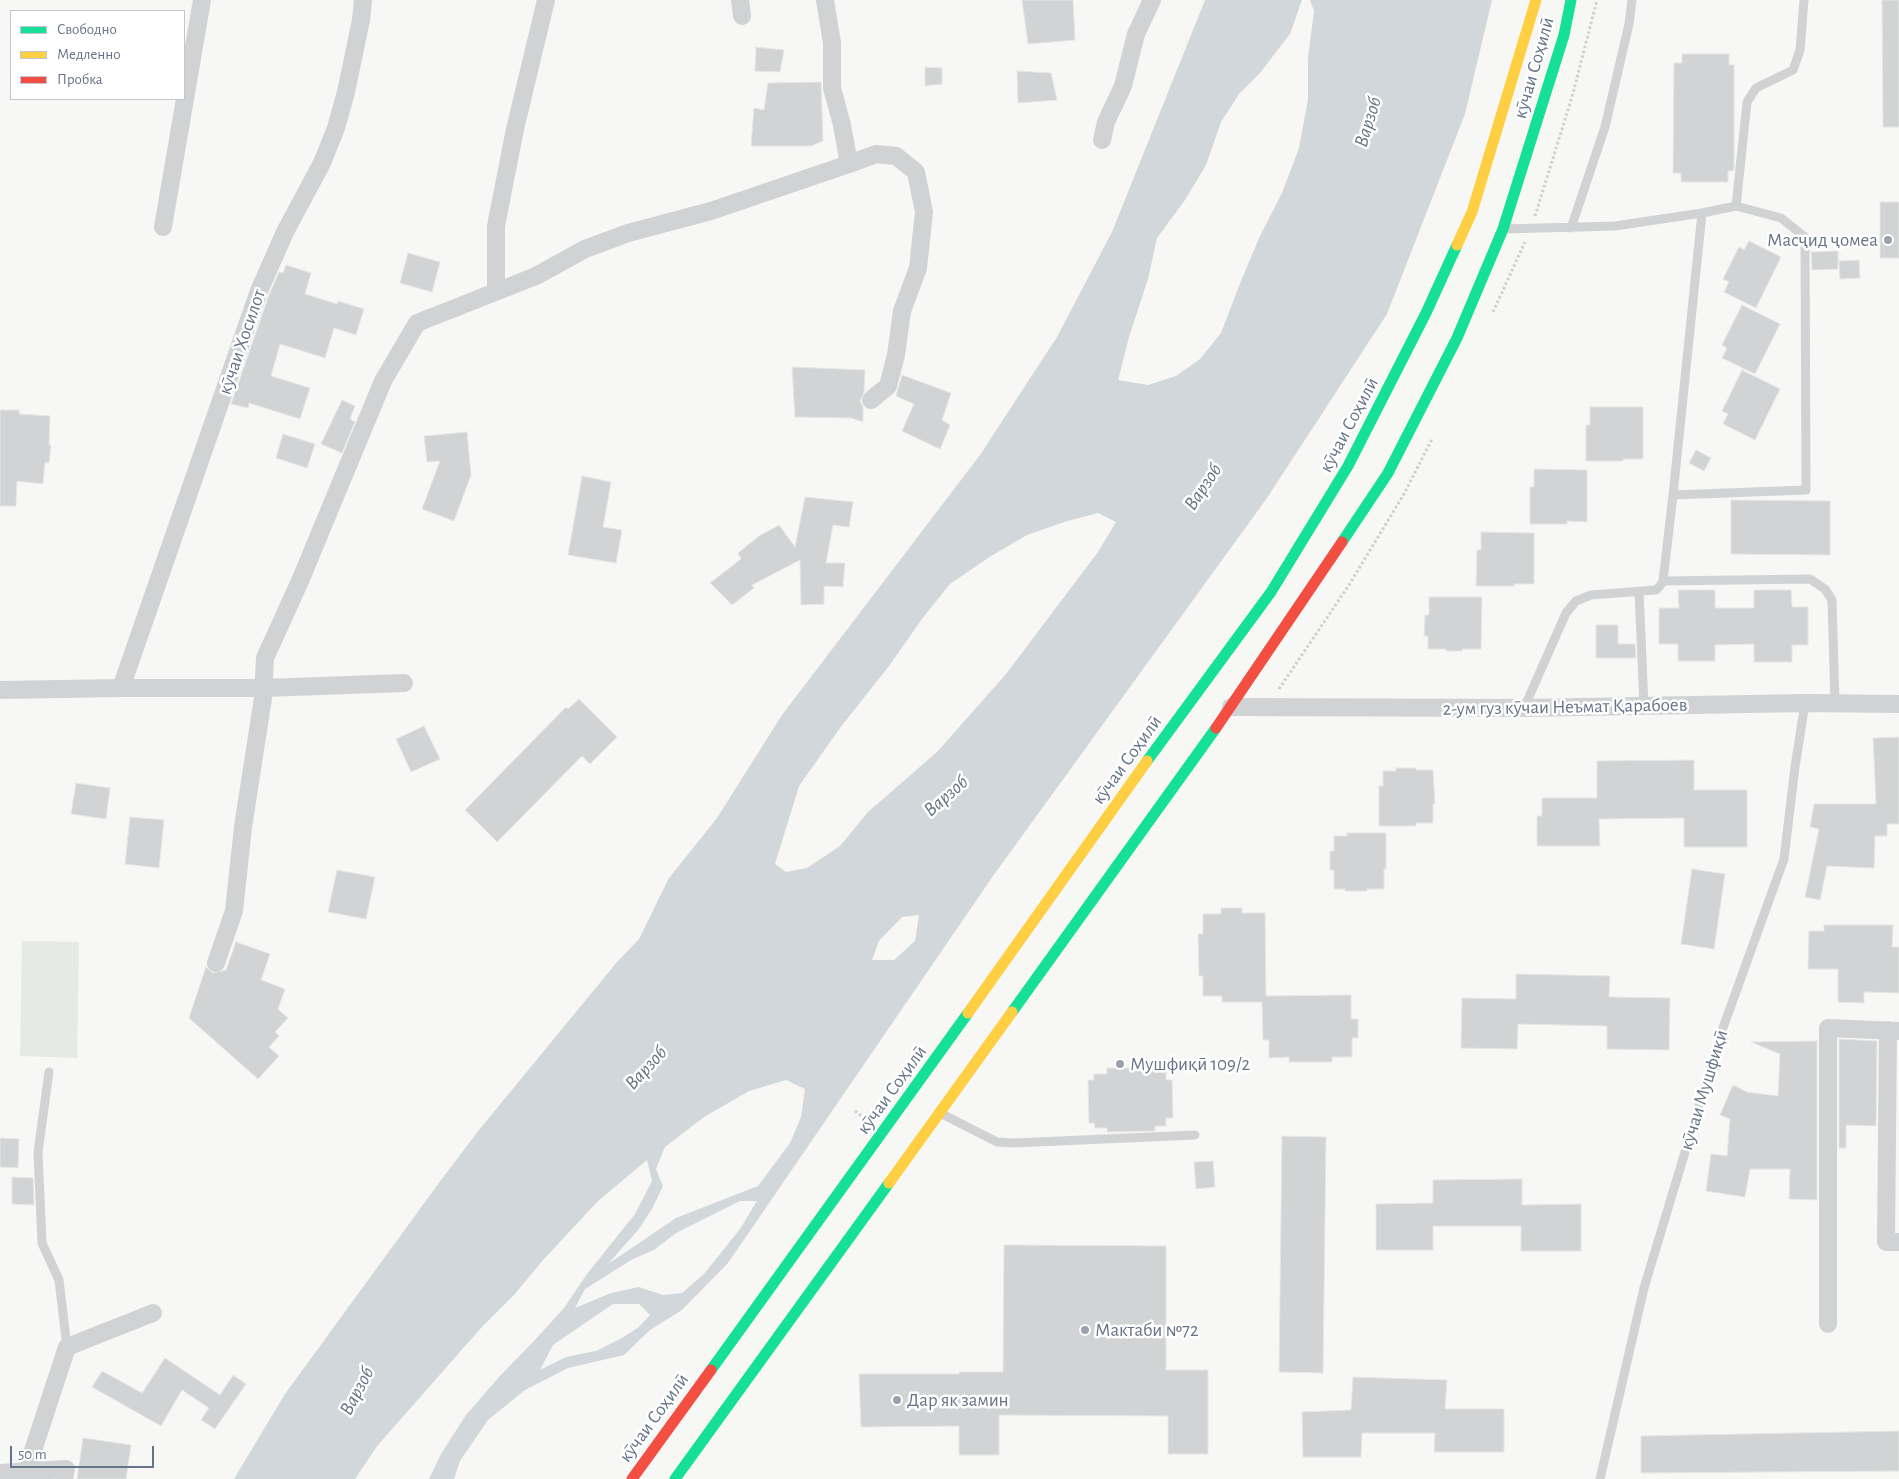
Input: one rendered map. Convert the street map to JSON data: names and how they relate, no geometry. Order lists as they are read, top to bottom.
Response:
{
  "streets": {
    "main road": ["кӯчаи Соҳилӣ"],
    "street": ["кӯчаи Хосилот", "2-ум гуз кӯчаи Неъмат Қарабоев"],
    "lane": ["кӯчаи Мушфиқӣ"]
  },
  "crossings": [
    ["кӯчаи Соҳилӣ", "2-ум гуз кӯчаи Неъмат Қарабоев"],
    ["2-ум гуз кӯчаи Неъмат Қарабоев", "кӯчаи Мушфиқӣ"]
  ],
  "water": ["Варзоб"],
  "places": [
    "Масҷид ҷомеа",
    "Мушфиқӣ 109/2",
    "Мактаби №72",
    "Дар як замин"
  ],
  "legend": ["Свободно", "Медленно", "Пробка"],
  "scale_bar": "50 m"
}
